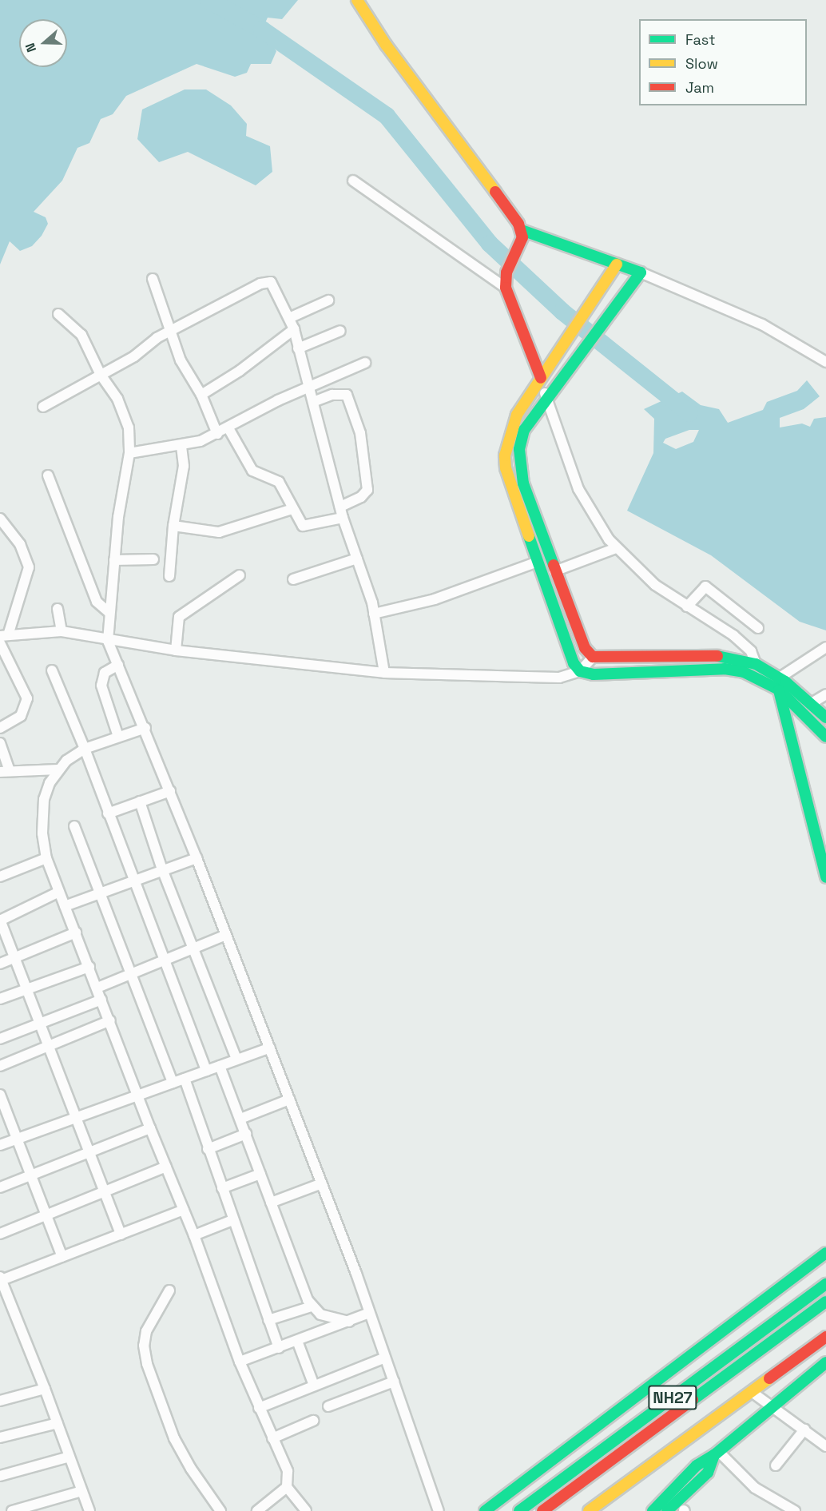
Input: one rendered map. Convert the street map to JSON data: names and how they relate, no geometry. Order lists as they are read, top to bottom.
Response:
{
  "streets": {
    "main road": ["NH27"]
  },
  "legend": ["Fast", "Slow", "Jam"],
  "north": "left"
}
